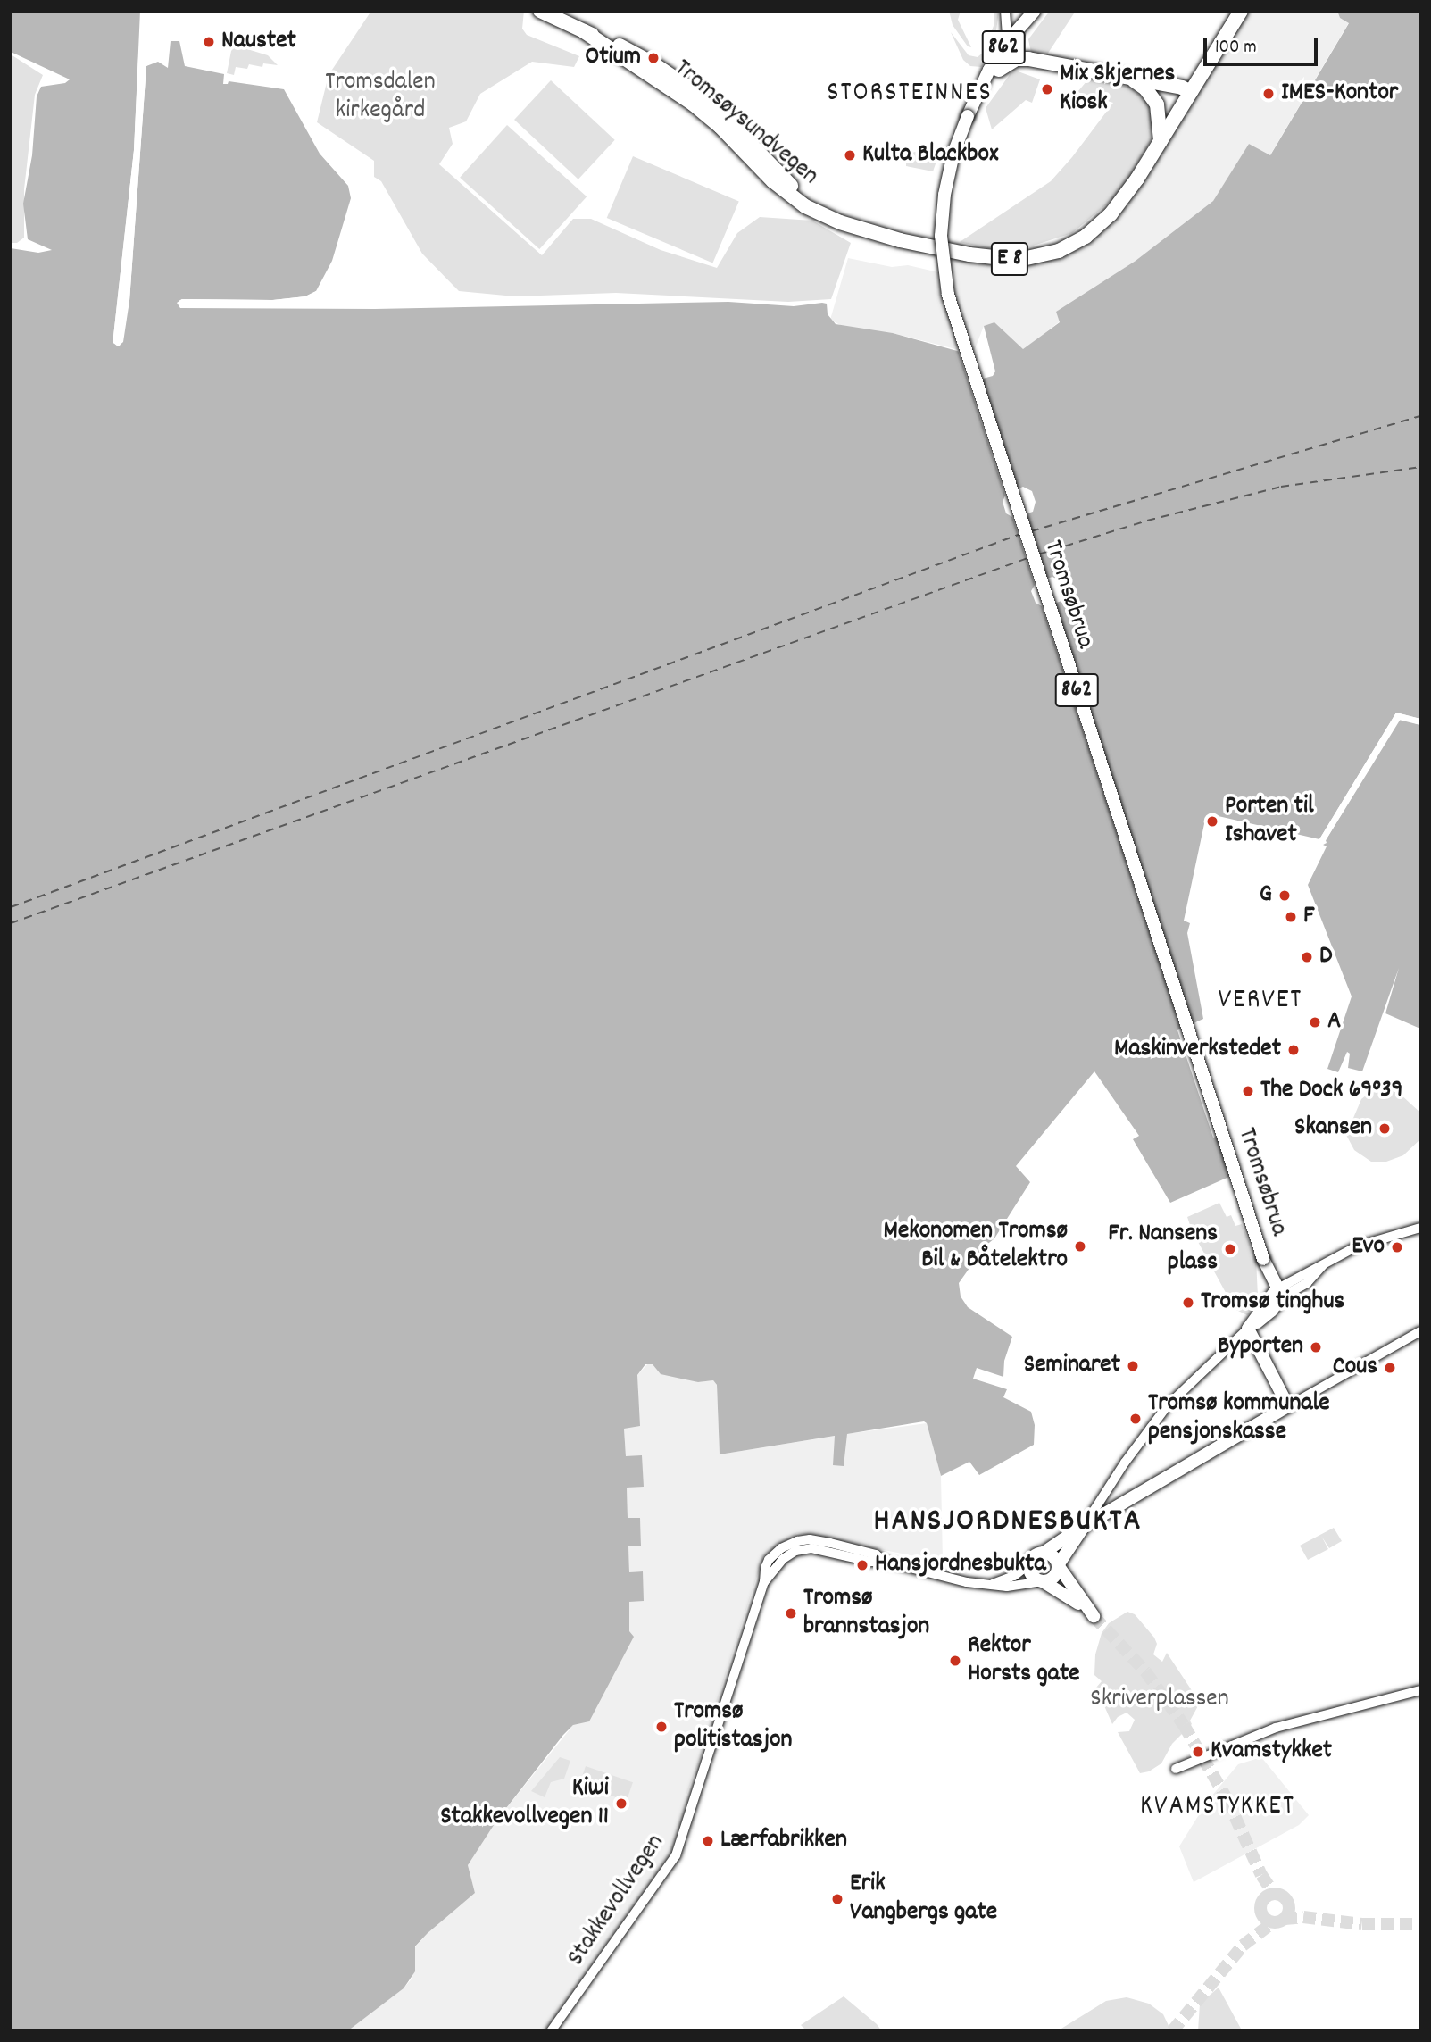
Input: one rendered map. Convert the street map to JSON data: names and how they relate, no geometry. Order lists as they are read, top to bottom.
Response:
{
  "streets": {
    "highway": ["Tromsøysundvegen", "E 8"],
    "main road": ["862", "Tromsøbrua"],
    "street": ["Stakkevollvegen"]
  },
  "crossings": [
    ["862", "Tromsøbrua"]
  ],
  "districts": [
    "STORSTEINNES",
    "VERVET",
    "HANSJORDNESBUKTA",
    "KVAMSTYKKET"
  ],
  "parks": ["Tromsdalen kirkegård", "Skriverplassen"],
  "places": [
    "Naustet",
    "Otium",
    "Mix Skjernes Kiosk",
    "IMES-Kontor",
    "Kulta Blackbox",
    "Porten til Ishavet",
    "G",
    "F",
    "D",
    "A",
    "Maskinverkstedet",
    "The Dock 69°39",
    "Skansen",
    "Mekonomen Tromsø Bil & Båtelektro",
    "Evo",
    "Fr. Nansens plass",
    "Tromsø tinghus",
    "Byporten",
    "Seminaret",
    "Cous",
    "Tromsø kommunale pensjonskasse",
    "Hansjordnesbukta",
    "Tromsø brannstasjon",
    "Rektor Horsts gate",
    "Tromsø politistasjon",
    "Kvamstykket",
    "Kiwi Stakkevollvegen 11",
    "Lærfabrikken",
    "Erik Vangbergs gate"
  ],
  "scale_bar": "100 m"
}
